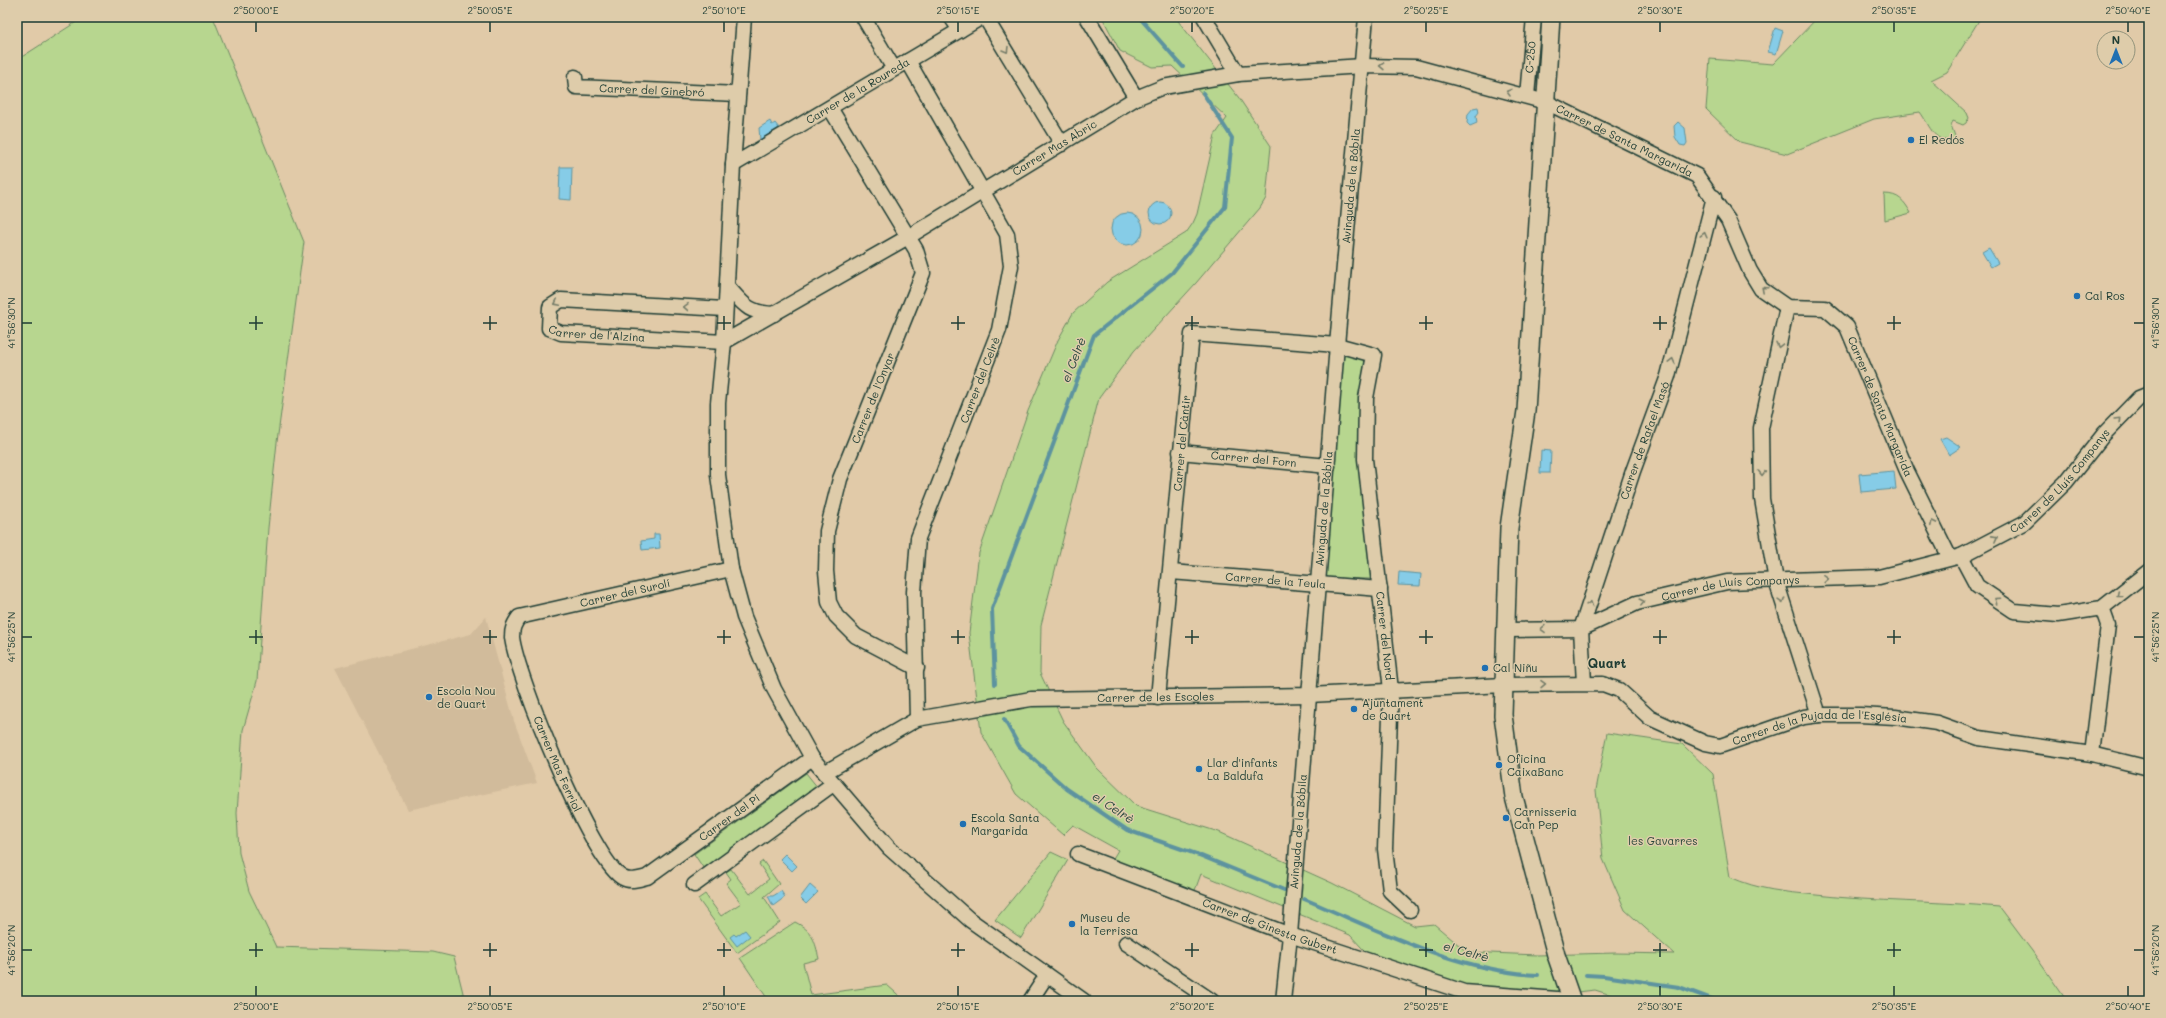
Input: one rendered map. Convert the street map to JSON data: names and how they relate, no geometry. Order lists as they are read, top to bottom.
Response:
{
  "streets": {
    "main road": ["C-250"],
    "street": [
      "Carrer del Ginebró",
      "Carrer de la Roureda",
      "Carrer de Santa Margarida",
      "Carrer Mas Abric",
      "Avinguda de la Bóbila",
      "Carrer de l'Alzina",
      "Carrer del Celrè",
      "Carrer de l'Onyar",
      "Carrer de Rafael Masó",
      "Carrer del Càntir",
      "Carrer del Forn",
      "Carrer de Lluís Companys",
      "Carrer de la Teula",
      "Carrer del Surolí",
      "Carrer del Nord",
      "Carrer de les Escoles",
      "Carrer de la Pujada de l'Església",
      "Carrer Mas Ferriol",
      "Carrer del Pi",
      "Carrer de Ginesta Gubert"
    ]
  },
  "crossings": [
    ["C-250", "Carrer de Santa Margarida"],
    ["C-250", "Carrer de Lluís Companys"],
    ["C-250", "Carrer de les Escoles"],
    ["C-250", "Carrer de la Pujada de l'Església"],
    ["Carrer de la Roureda", "Carrer del Celrè"],
    ["Carrer de la Roureda", "Carrer de l'Onyar"],
    ["Carrer de Santa Margarida", "Carrer Mas Abric"],
    ["Carrer de Santa Margarida", "Avinguda de la Bóbila"],
    ["Carrer de Santa Margarida", "Carrer de Rafael Masó"],
    ["Carrer de Santa Margarida", "Carrer de Lluís Companys"],
    ["Carrer Mas Abric", "Avinguda de la Bóbila"],
    ["Carrer Mas Abric", "Carrer de l'Alzina"],
    ["Carrer Mas Abric", "Carrer del Celrè"],
    ["Carrer Mas Abric", "Carrer de l'Onyar"],
    ["Avinguda de la Bóbila", "Carrer del Càntir"],
    ["Avinguda de la Bóbila", "Carrer del Forn"],
    ["Avinguda de la Bóbila", "Carrer de la Teula"],
    ["Avinguda de la Bóbila", "Carrer del Nord"],
    ["Avinguda de la Bóbila", "Carrer de les Escoles"],
    ["Avinguda de la Bóbila", "Carrer de Ginesta Gubert"],
    ["Carrer del Celrè", "Carrer de l'Onyar"],
    ["Carrer del Celrè", "Carrer de les Escoles"],
    ["Carrer de Rafael Masó", "Carrer de Lluís Companys"],
    ["Carrer de Rafael Masó", "Carrer de la Pujada de l'Església"],
    ["Carrer del Càntir", "Carrer del Forn"],
    ["Carrer del Càntir", "Carrer de la Teula"],
    ["Carrer del Càntir", "Carrer del Nord"],
    ["Carrer del Càntir", "Carrer de les Escoles"],
    ["Carrer de la Teula", "Carrer del Nord"],
    ["Carrer del Surolí", "Carrer Mas Ferriol"],
    ["Carrer del Nord", "Carrer de les Escoles"],
    ["Carrer de les Escoles", "Carrer de la Pujada de l'Església"],
    ["Carrer Mas Ferriol", "Carrer del Pi"]
  ],
  "one_way": ["Carrer de Santa Margarida"],
  "districts": ["Quart"],
  "water": ["el Celrè"],
  "parks": ["les Gavarres"],
  "places": [
    "El Redós",
    "Cal Ros",
    "Cal Niñu",
    "Escola Nou de Quart",
    "Ajuntament de Quart",
    "Oficina CaixaBanc",
    "Llar d'infants La Baldufa",
    "Carnisseria Can Pep",
    "Escola Santa Margarida",
    "Museu de la Terrissa"
  ],
  "north": "top",
  "coordinates": [
    "2°50'00\"E",
    "2°50'05\"E",
    "2°50'10\"E",
    "2°50'15\"E",
    "2°50'20\"E",
    "2°50'25\"E",
    "2°50'30\"E",
    "2°50'35\"E",
    "2°50'40\"E",
    "41°56'30\"N",
    "41°56'25\"N",
    "41°56'20\"N"
  ]
}
